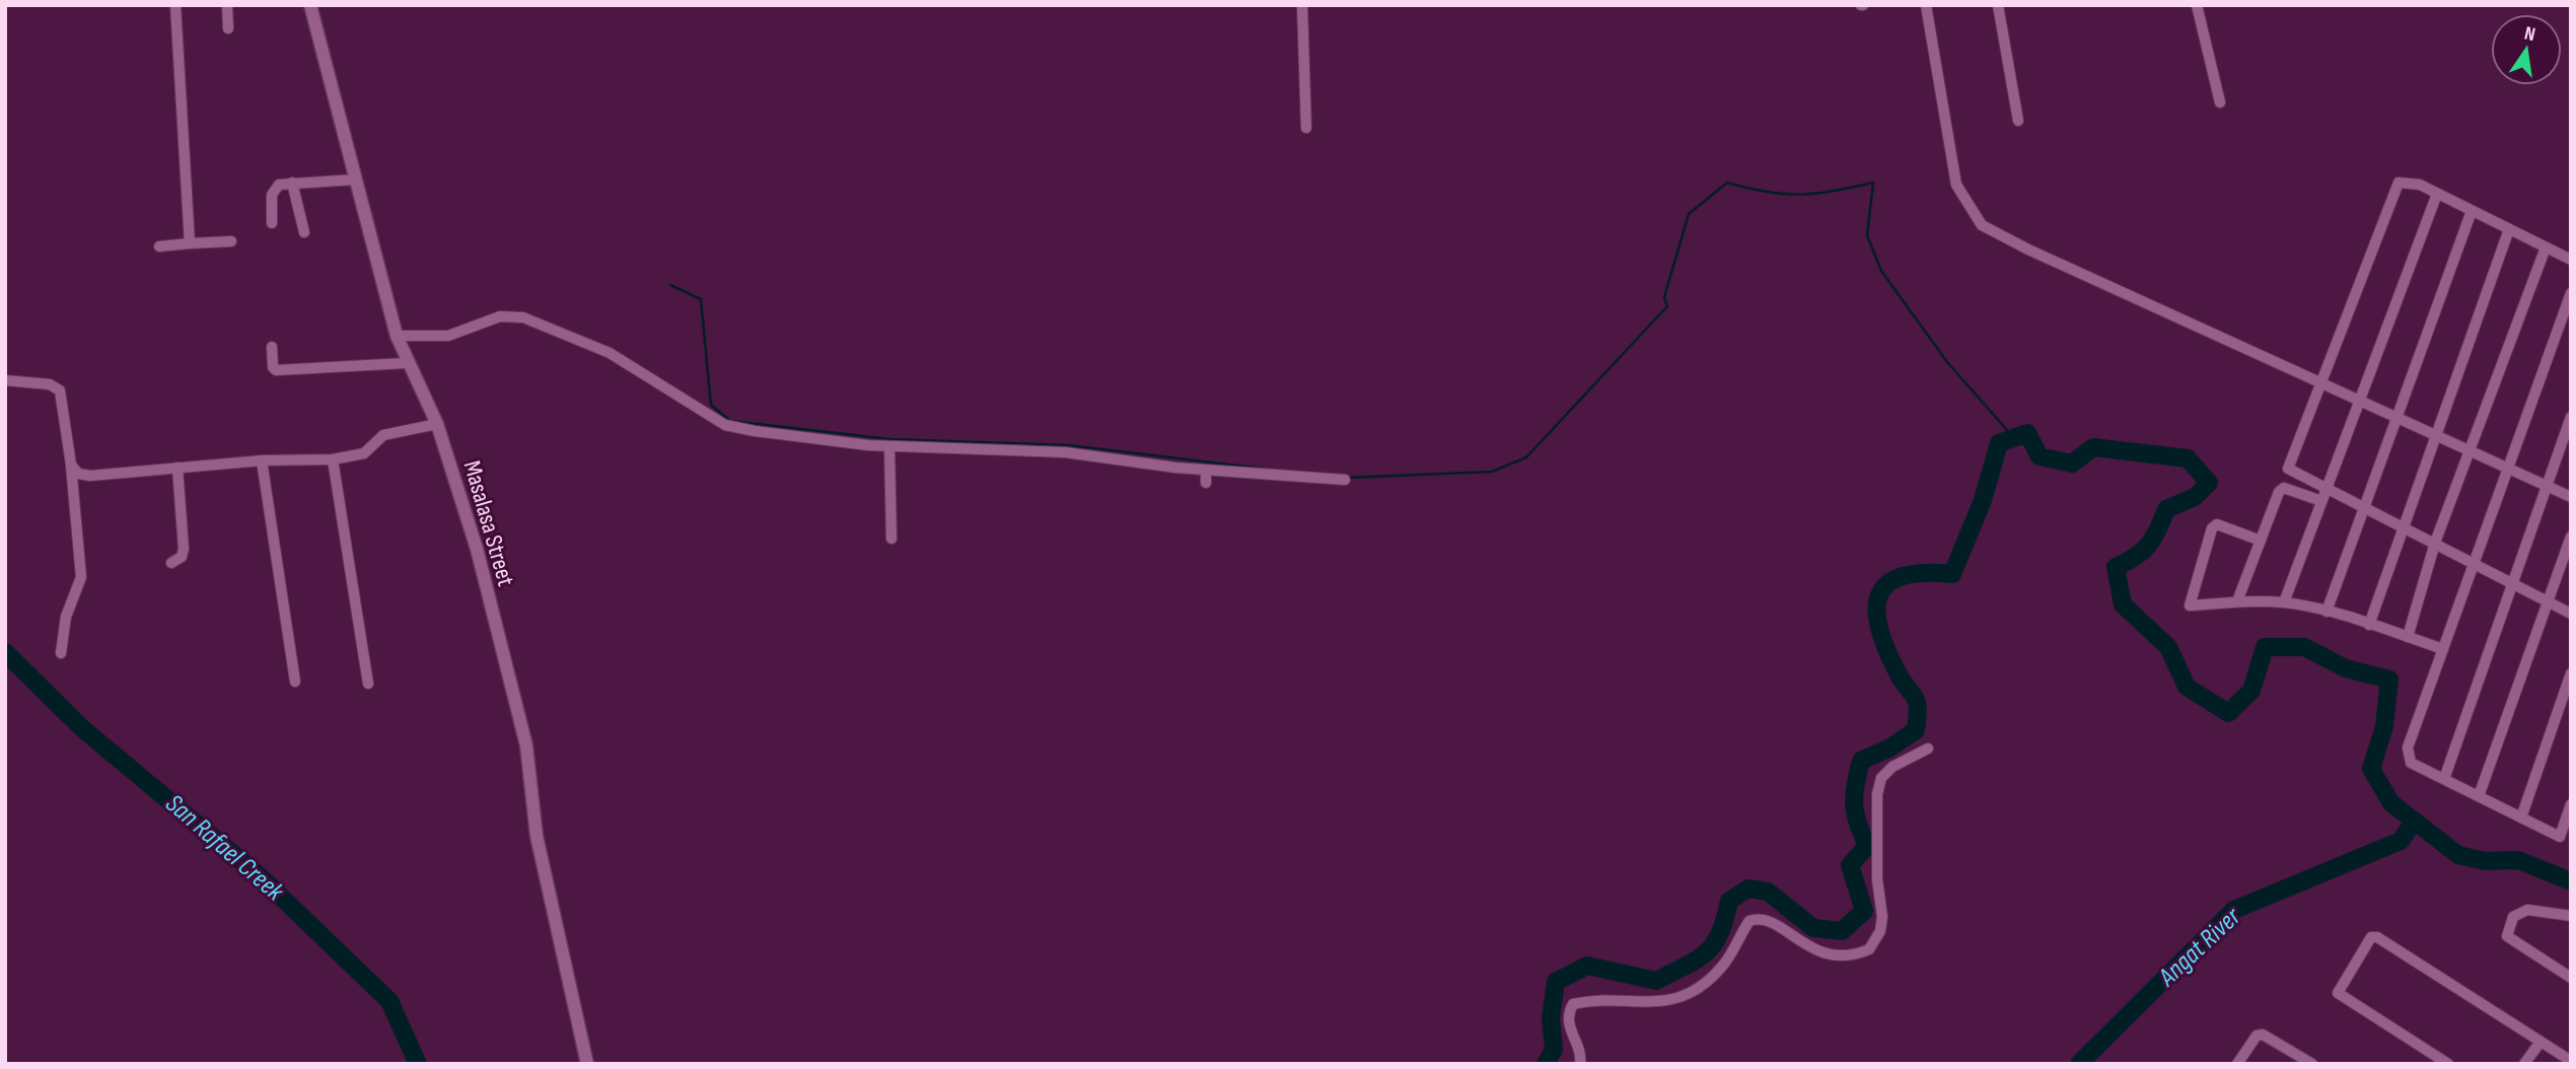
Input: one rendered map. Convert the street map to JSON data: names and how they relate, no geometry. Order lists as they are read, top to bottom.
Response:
{
  "streets": {
    "street": ["Masalasa Street"]
  },
  "water": ["San Rafael Creek", "Angat River"],
  "north": "top"
}
